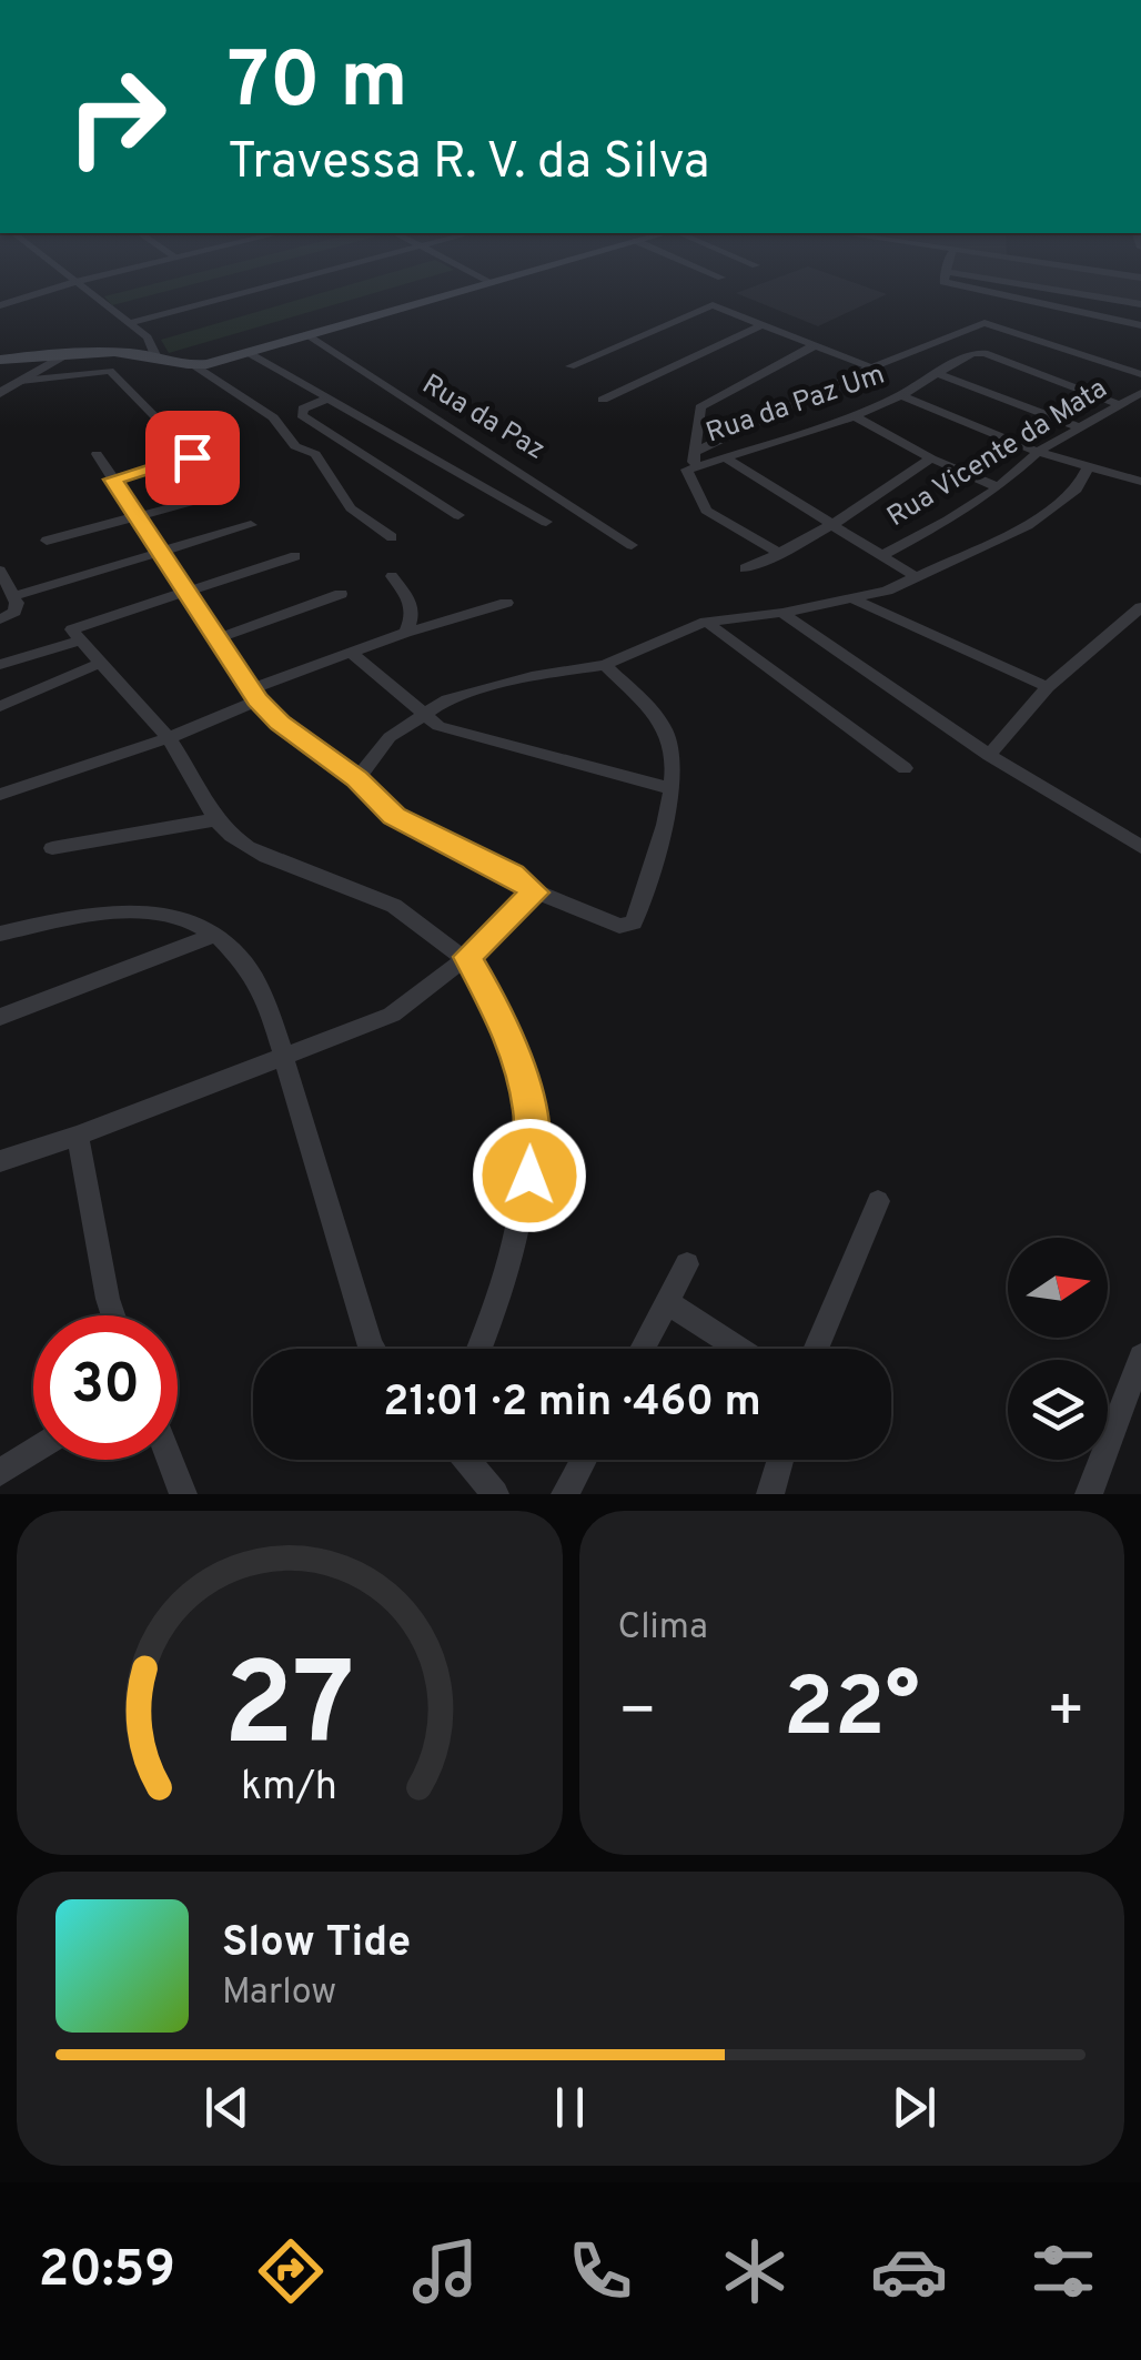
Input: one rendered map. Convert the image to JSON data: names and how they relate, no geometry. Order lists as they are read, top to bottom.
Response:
{
  "streets": {
    "street": ["Rua da Paz Um", "Rua da Paz", "Rua Vicente da Mata"]
  },
  "crossings": [
    ["Rua da Paz Um", "Rua Vicente da Mata"]
  ],
  "north": "right",
  "page": {
    "turn": ["70 m", "Travessa R. V. da Silva"],
    "limit": "30",
    "trip": "21:01 · 2 min · 460 m",
    "tile": "Clima",
    "heat": ["−", "22°", "+"],
    "song": ["Slow Tide", "Marlow"],
    "tabs": "20:59",
    "gauge": ["27", "km/h"]
  }
}
